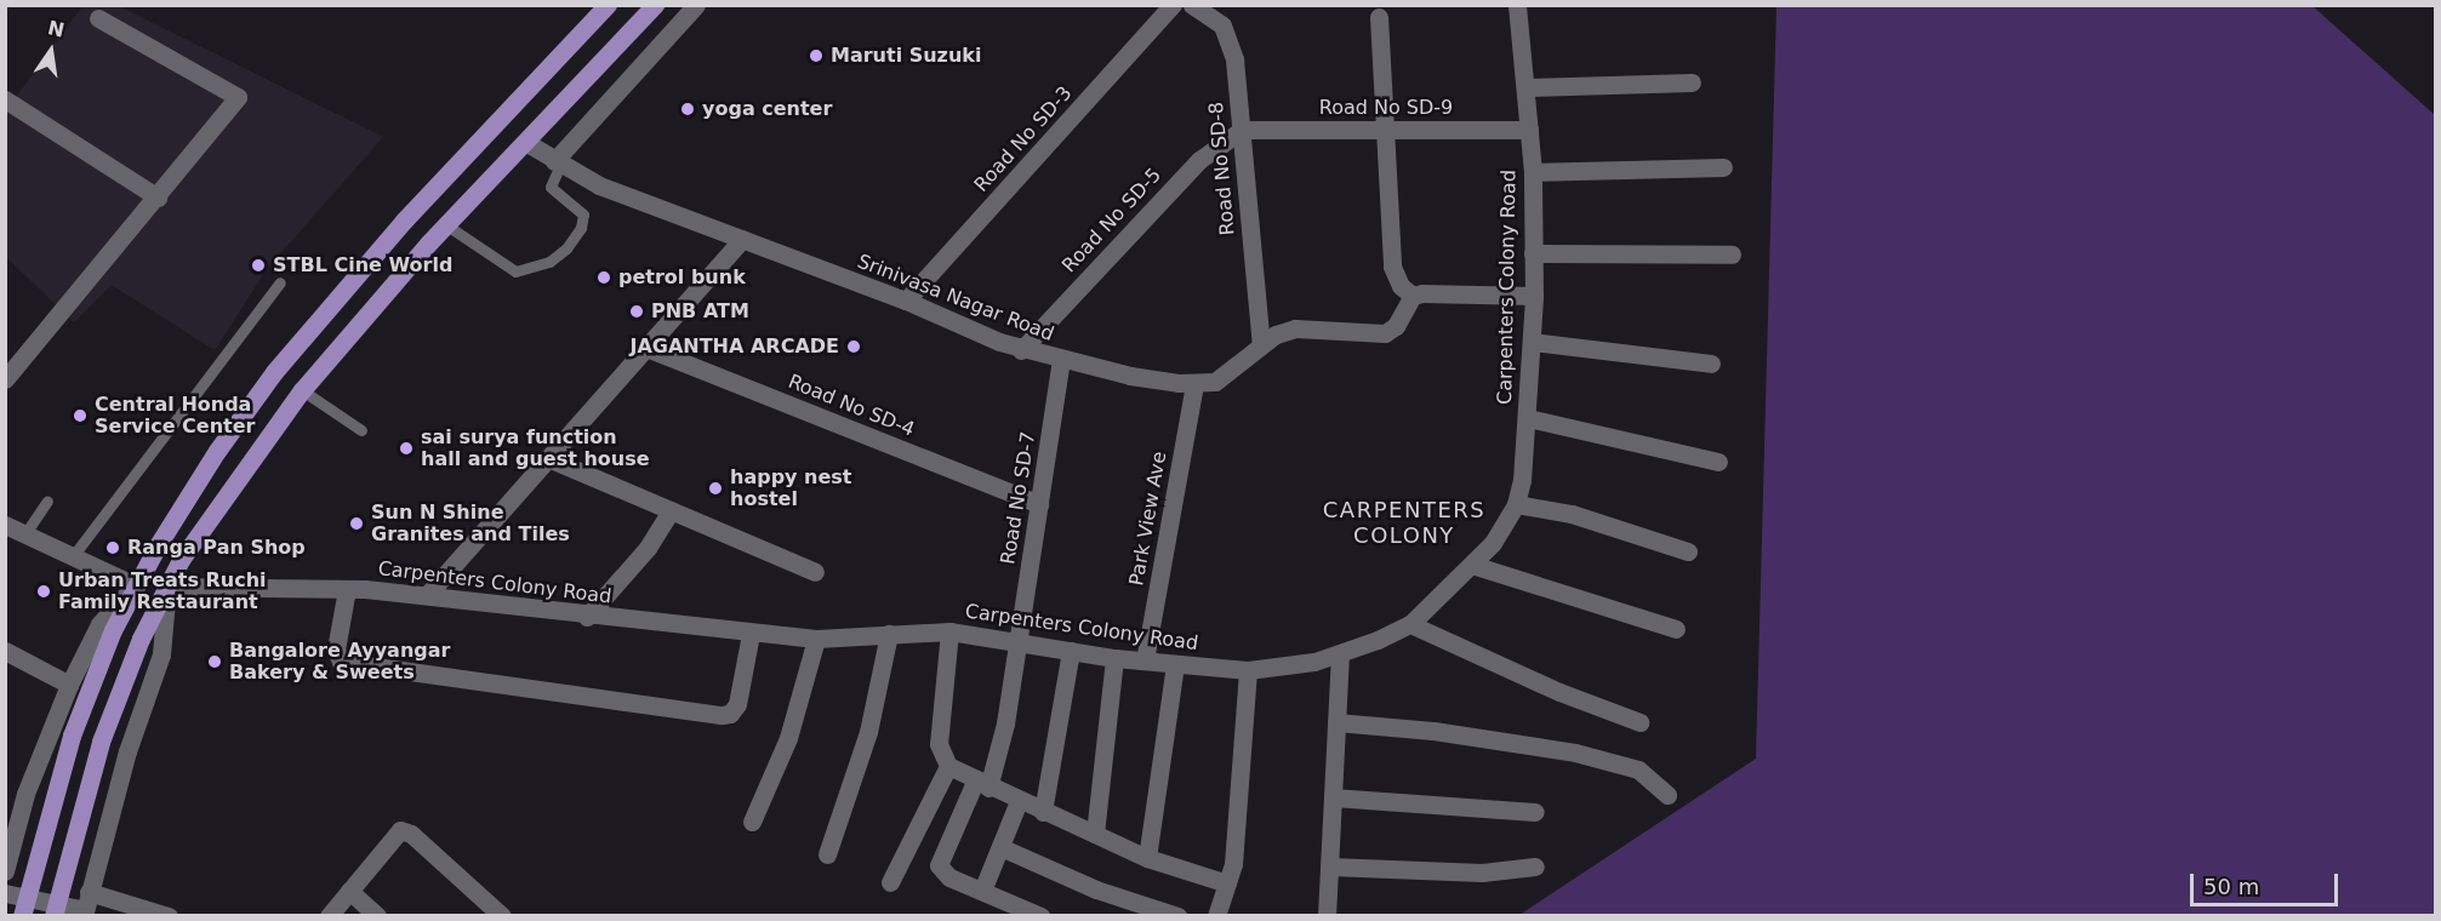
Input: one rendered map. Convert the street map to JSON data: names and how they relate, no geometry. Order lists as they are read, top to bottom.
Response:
{
  "streets": {
    "street": [
      "Road No SD-9",
      "Road No SD-3",
      "Road No SD-8",
      "Road No SD-5",
      "Carpenters Colony Road",
      "Srinivasa Nagar Road",
      "Road No SD-4",
      "Road No SD-7",
      "Park View Ave"
    ]
  },
  "crossings": [
    ["Road No SD-9", "Road No SD-8"],
    ["Road No SD-9", "Road No SD-5"],
    ["Road No SD-9", "Carpenters Colony Road"],
    ["Road No SD-3", "Srinivasa Nagar Road"],
    ["Road No SD-8", "Road No SD-5"],
    ["Road No SD-8", "Srinivasa Nagar Road"],
    ["Road No SD-5", "Srinivasa Nagar Road"],
    ["Carpenters Colony Road", "Road No SD-7"],
    ["Carpenters Colony Road", "Park View Ave"],
    ["Srinivasa Nagar Road", "Road No SD-7"],
    ["Srinivasa Nagar Road", "Park View Ave"],
    ["Road No SD-4", "Road No SD-7"]
  ],
  "districts": ["CARPENTERS COLONY"],
  "places": [
    "Maruti Suzuki",
    "yoga center",
    "STBL Cine World",
    "petrol bunk",
    "PNB ATM",
    "JAGANTHA ARCADE",
    "Central Honda Service Center",
    "sai surya function hall and guest house",
    "happy nest hostel",
    "Sun N Shine Granites and Tiles",
    "Ranga Pan Shop",
    "Urban Treats Ruchi Family Restaurant",
    "Bangalore Ayyangar Bakery & Sweets"
  ],
  "scale_bar": "50 m",
  "north": "top"
}
